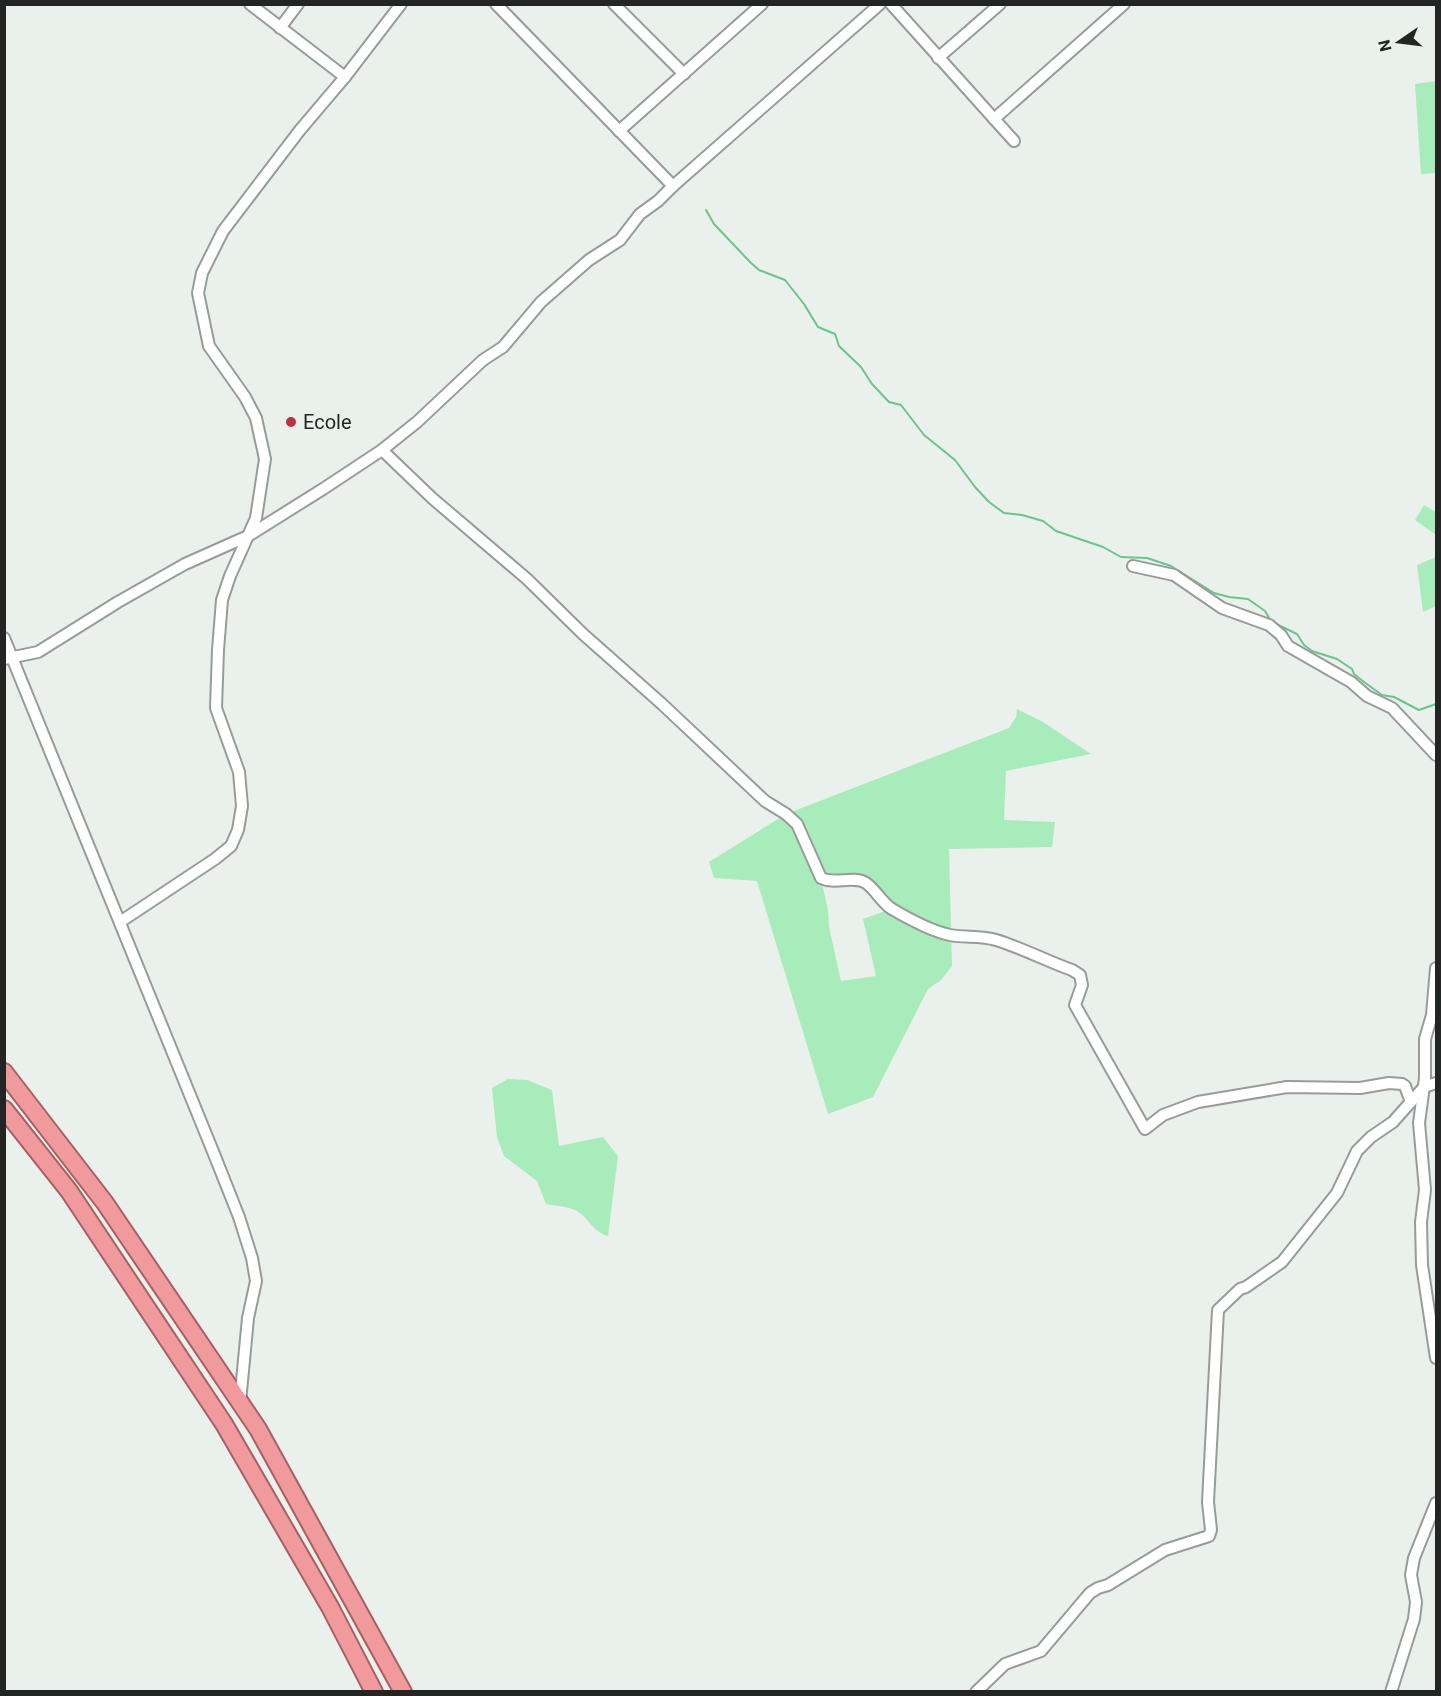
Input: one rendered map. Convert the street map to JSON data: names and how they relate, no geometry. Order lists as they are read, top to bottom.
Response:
{
  "places": ["Ecole"],
  "north": "left"
}
